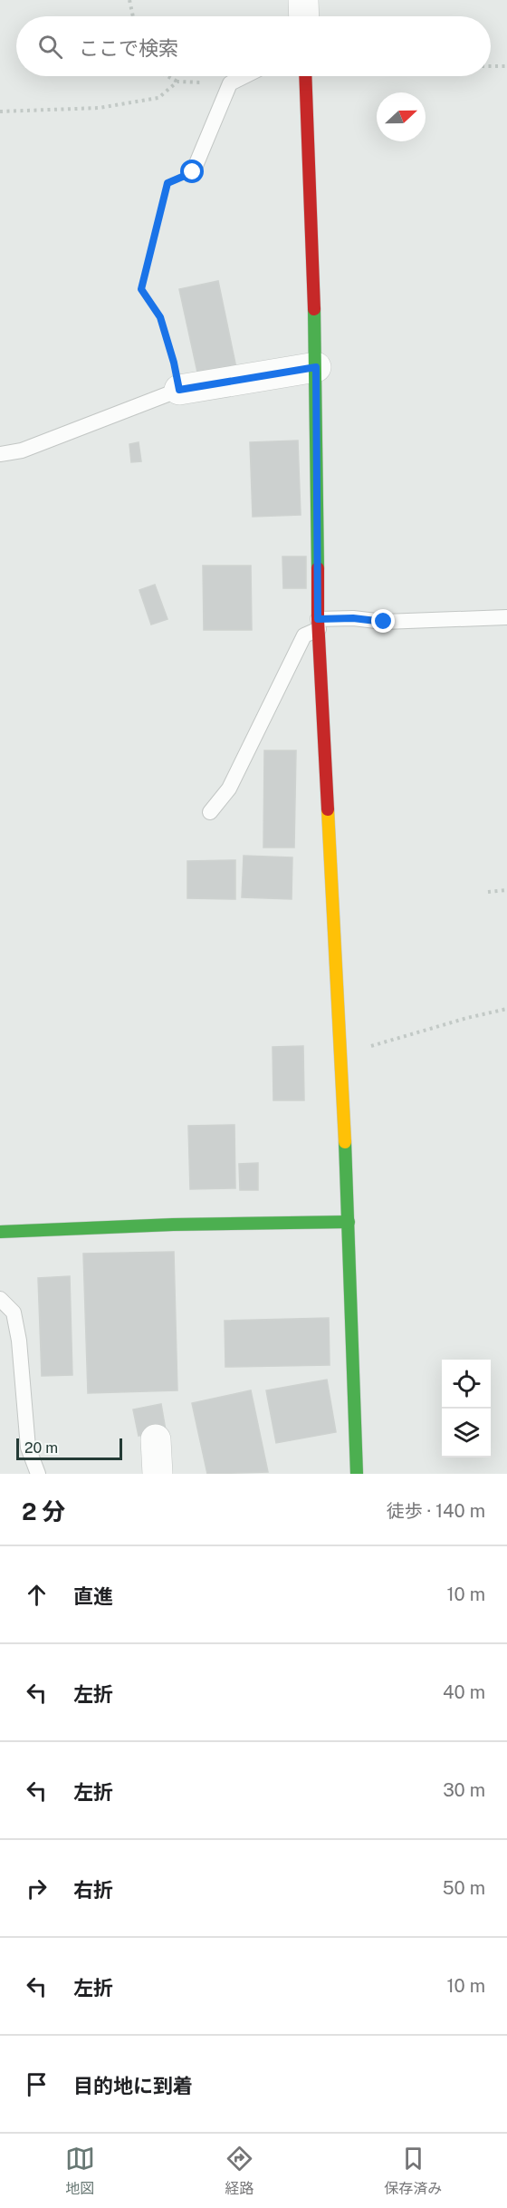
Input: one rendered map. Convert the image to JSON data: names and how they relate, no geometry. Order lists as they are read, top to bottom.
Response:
{
  "scale_bar": "20 m",
  "north": "right",
  "page": {
    "search": "ここで検索",
    "scale": "20 m",
    "heading": ["2 分", "徒歩 · 140 m"],
    "list": [
      ["直進", "10 m"],
      ["左折", "40 m"],
      ["左折", "30 m"],
      ["右折", "50 m"],
      ["左折", "10 m"],
      "目的地に到着"
    ],
    "nav": ["地図", "経路", "保存済み"]
  }
}
